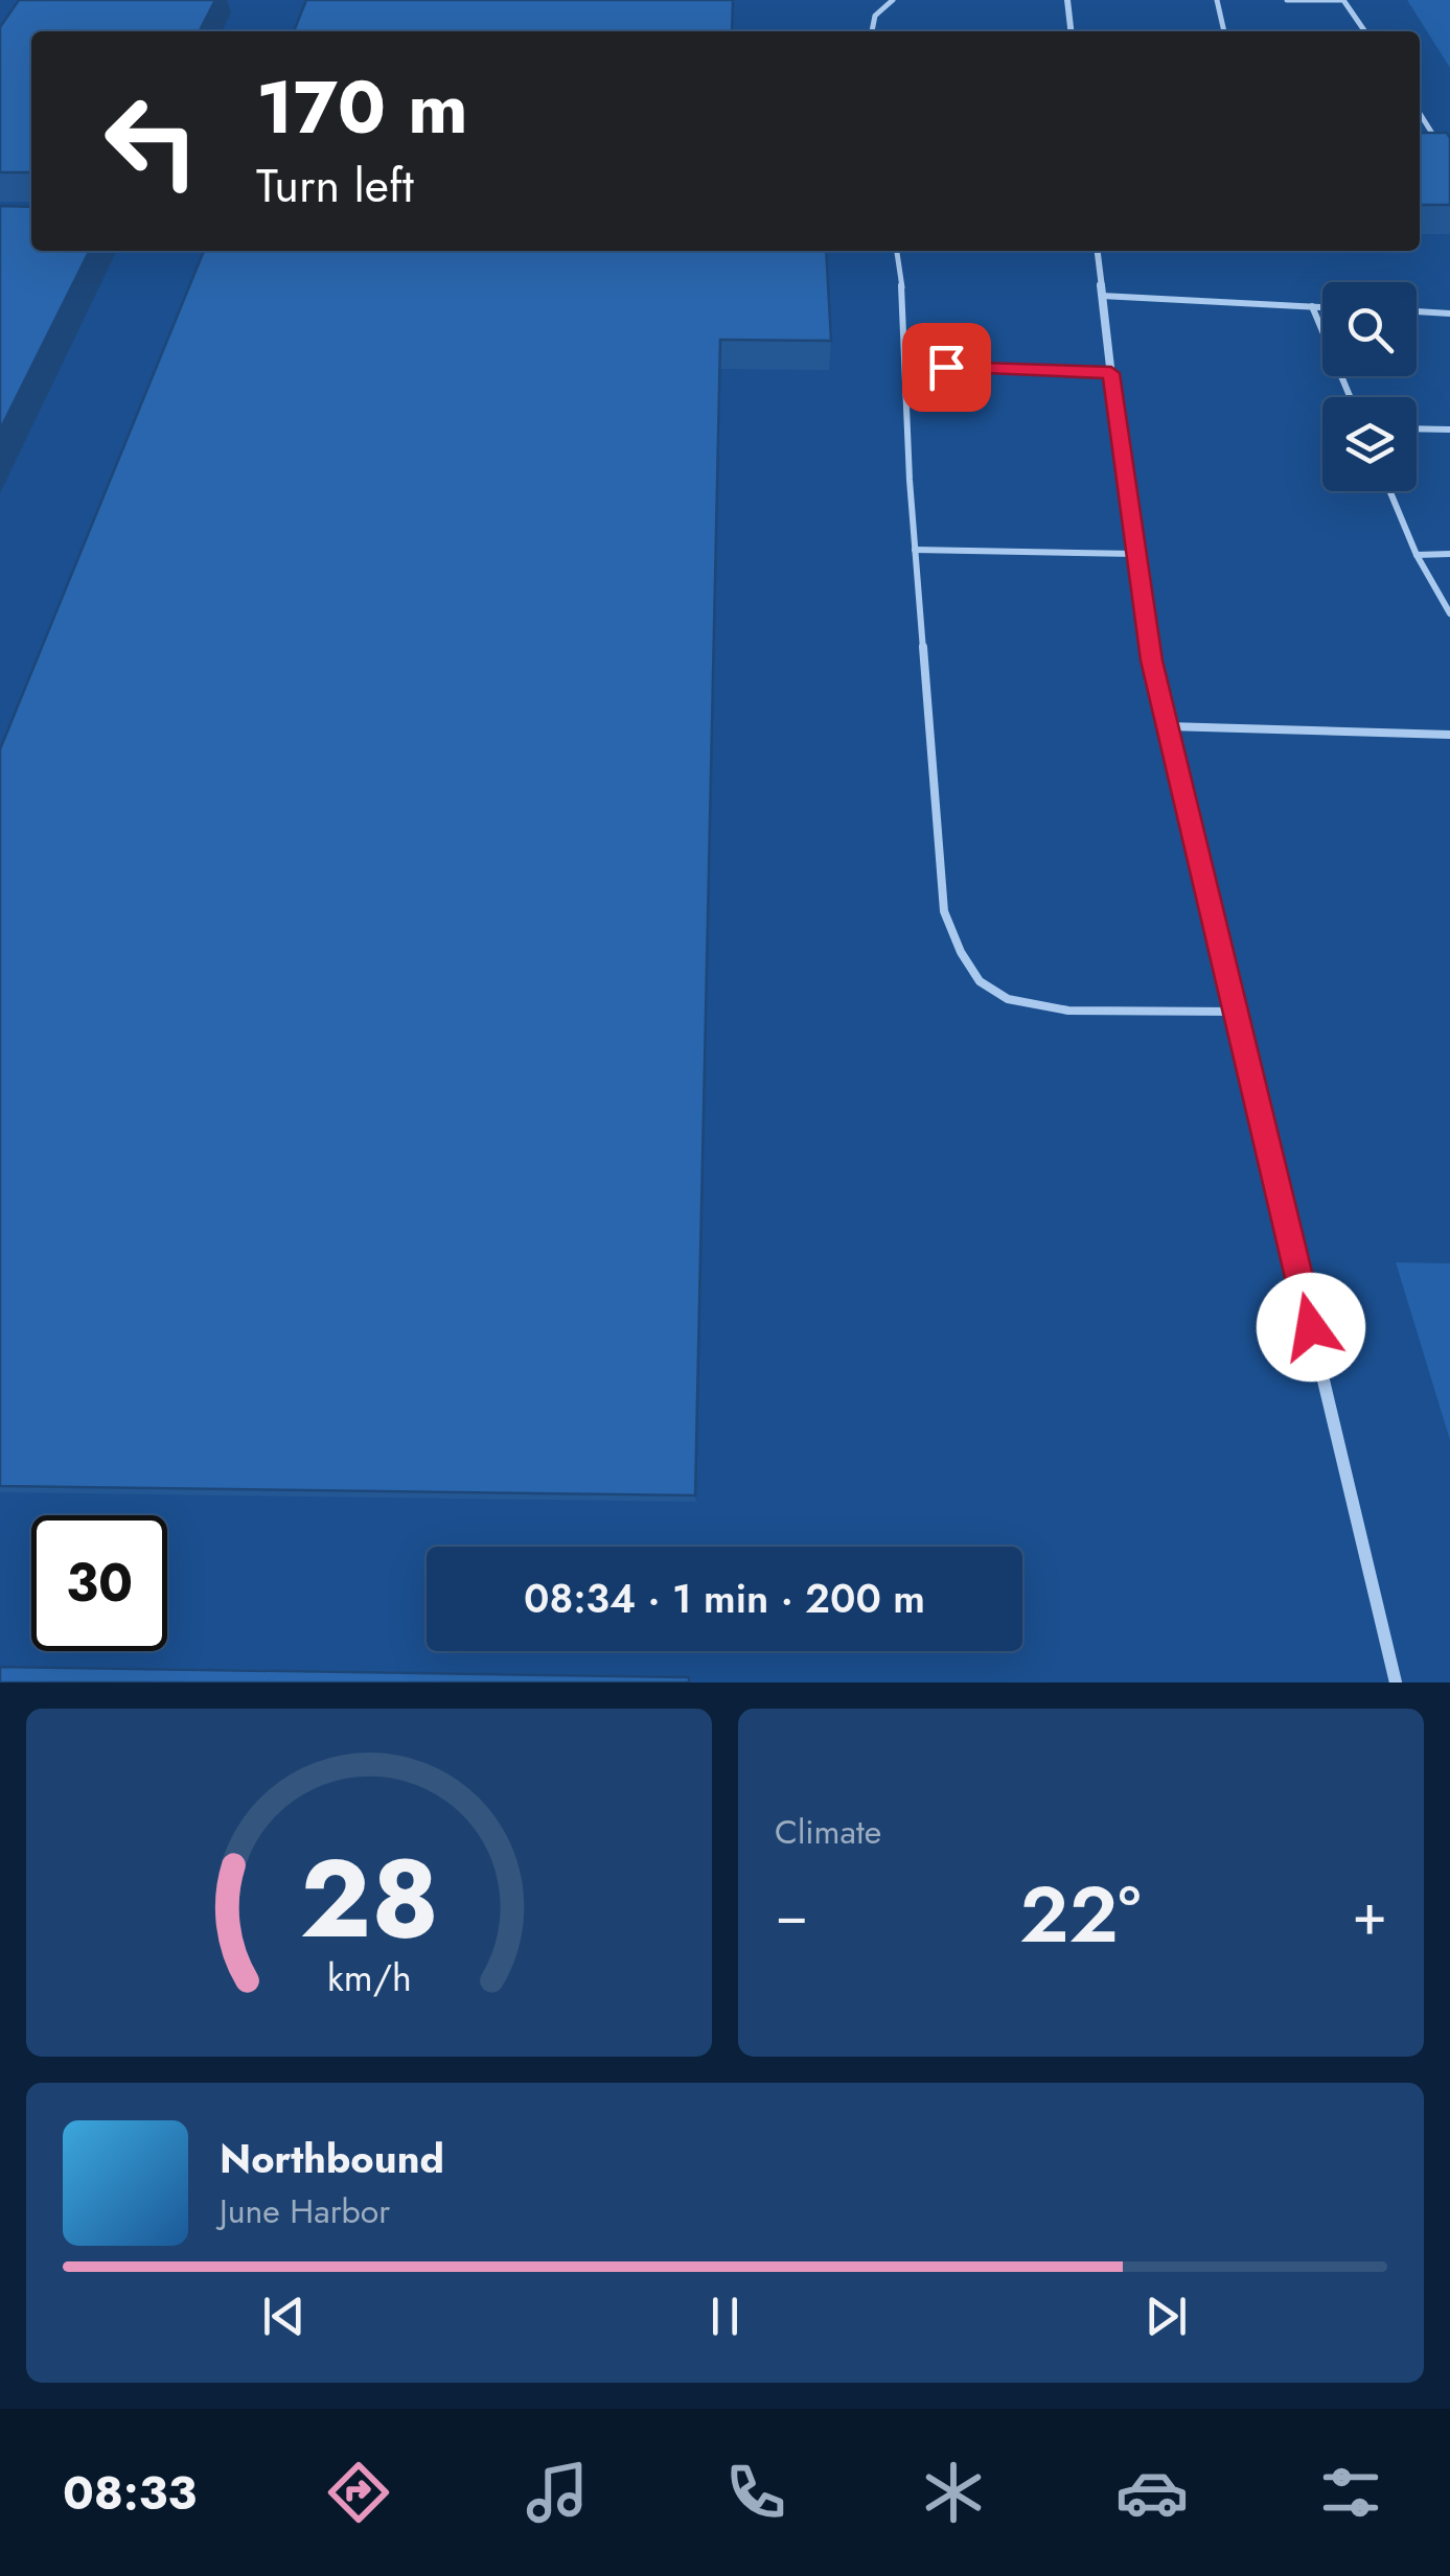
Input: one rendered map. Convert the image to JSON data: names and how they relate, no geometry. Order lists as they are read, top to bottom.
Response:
{
  "page": {
    "turn": ["170 m", "Turn left"],
    "limit": "30",
    "trip": "08:34 · 1 min · 200 m",
    "tile": "Climate",
    "heat": ["−", "22°", "+"],
    "song": ["Northbound", "June Harbor"],
    "tabs": "08:33",
    "gauge": ["28", "km/h"]
  }
}
